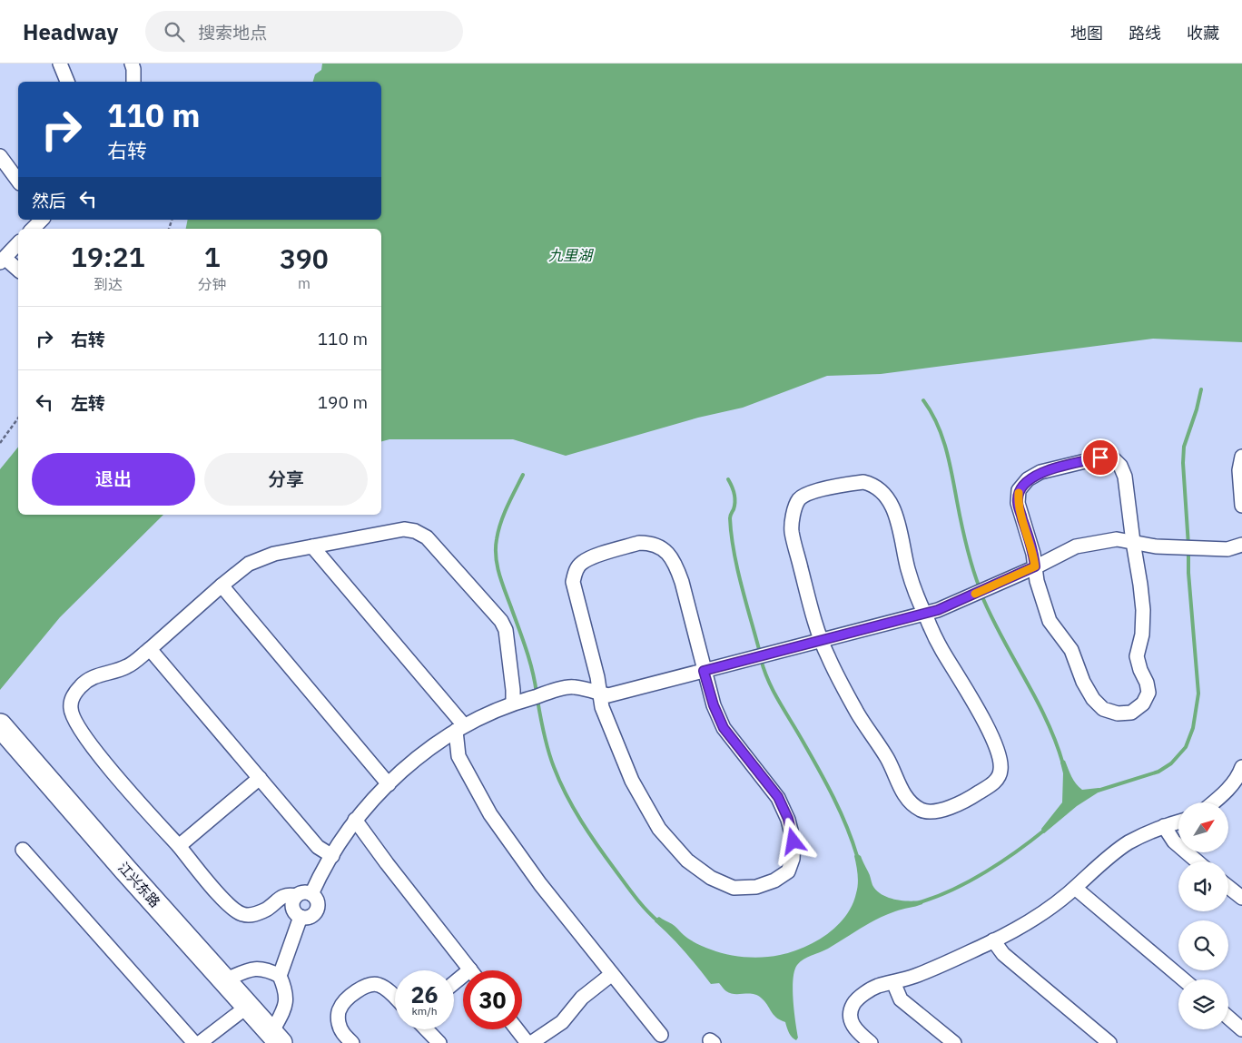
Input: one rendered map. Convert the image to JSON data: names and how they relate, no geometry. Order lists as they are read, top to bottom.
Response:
{
  "streets": {
    "main road": ["江兴东路"]
  },
  "water": ["九里湖"],
  "north": "top right",
  "page": {
    "header": "Headway",
    "search": "搜索地点",
    "nav": ["地图", "路线", "收藏"],
    "turn": ["110 m", "右转"],
    "then": "然后",
    "eta": [
      "19:21",
      "到达",
      "1",
      "分钟",
      "390",
      "m"
    ],
    "list": [
      {
        "name": "右转",
        "value": "110 m"
      },
      {
        "name": "左转",
        "value": "190 m"
      }
    ],
    "buttons": ["退出", "分享"],
    "speed": "26 km/h",
    "limit": "30"
  }
}
